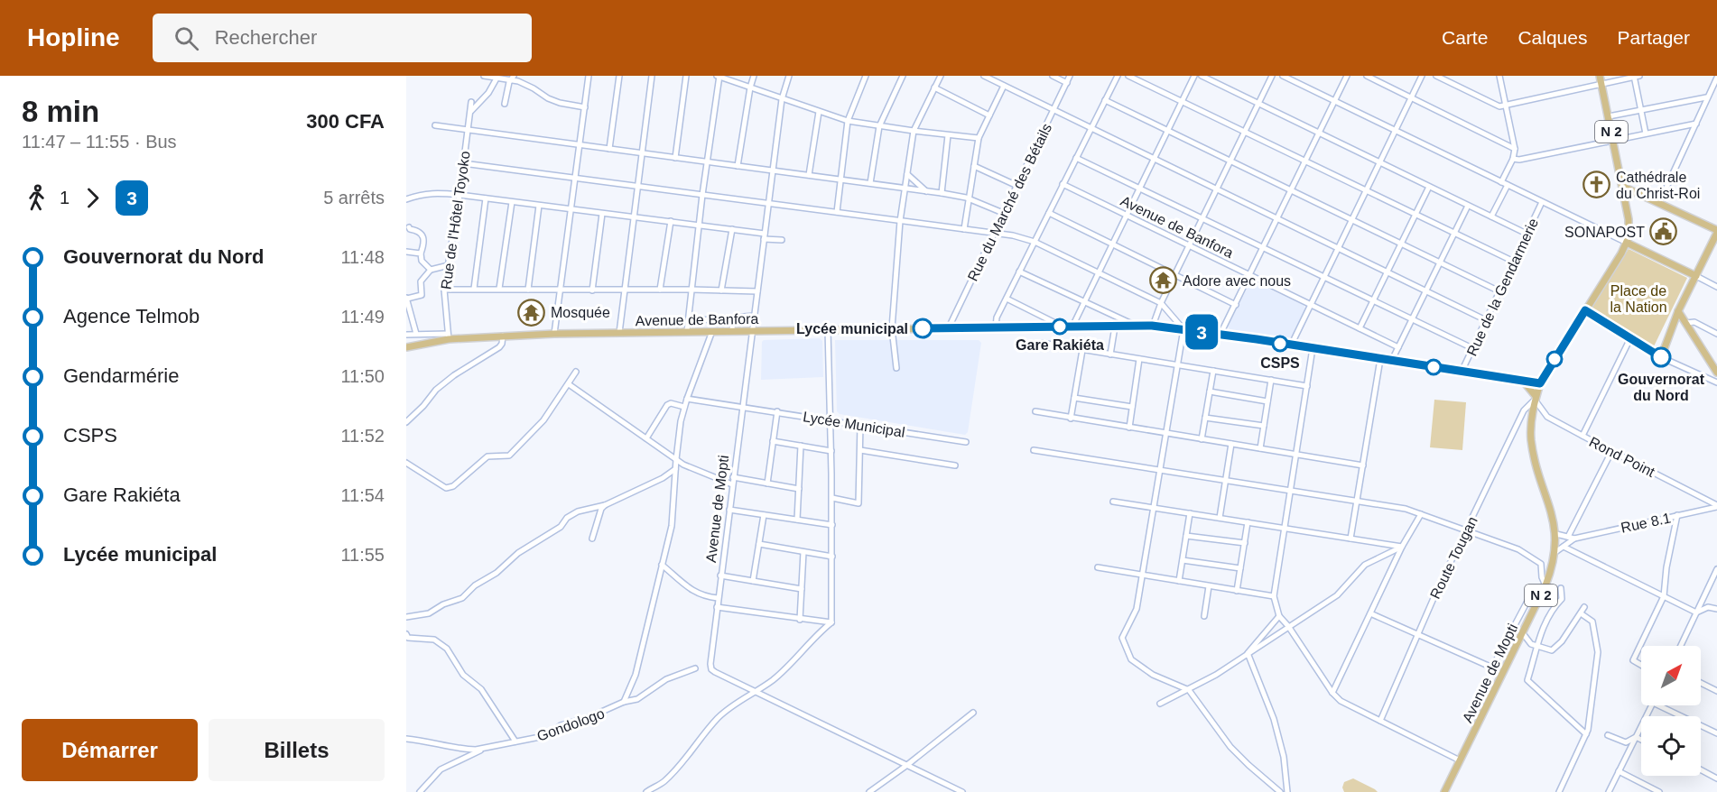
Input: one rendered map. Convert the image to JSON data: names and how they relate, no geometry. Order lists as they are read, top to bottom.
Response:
{
  "streets": {
    "main road": ["N 2", "Avenue de Banfora", "Avenue de Mopti"],
    "street": [
      "Rue du Marché des Bétails",
      "Rue de l'Hôtel Toyoko",
      "Rue de la Gendarmerie",
      "Lycée Municipal",
      "Rond Point",
      "Rue 8.1",
      "Route Tougan",
      "Gondologo"
    ]
  },
  "crossings": [
    ["Rue du Marché des Bétails", "Avenue de Banfora"],
    ["Rue de l'Hôtel Toyoko", "Avenue de Banfora"],
    ["Avenue de Banfora", "Rue de la Gendarmerie"],
    ["Avenue de Banfora", "Avenue de Mopti"],
    ["Lycée Municipal", "Avenue de Mopti"],
    ["Rond Point", "Avenue de Mopti"],
    ["Rond Point", "Rue 8.1"],
    ["Rond Point", "Route Tougan"],
    ["Avenue de Mopti", "Rue 8.1"],
    ["Avenue de Mopti", "Route Tougan"]
  ],
  "parks": ["Place de la Nation"],
  "places": {
    "church": ["Cathédrale du Christ-Roi"],
    "public building": ["SONAPOST"],
    "temple": ["Adore avec nous", "Mosquée"],
    "other": [
      "Gare Rakiéta",
      "Lycée municipal",
      "CSPS",
      "Gouvernorat du Nord"
    ]
  },
  "lines": ["bus line 3"],
  "north": "top right",
  "page": {
    "header": "Hopline",
    "search": "Rechercher",
    "nav": ["Carte", "Calques", "Partager"],
    "heading": ["8 min", "11:47 – 11:55 · Bus", "300 CFA"],
    "on_map": "3",
    "legs": ["1", "3", "5 arrêts"],
    "list": [
      {
        "name": "Gouvernorat du Nord",
        "value": "11:48"
      },
      {
        "name": "Agence Telmob",
        "value": "11:49"
      },
      {
        "name": "Gendarmérie",
        "value": "11:50"
      },
      {
        "name": "CSPS",
        "value": "11:52"
      },
      {
        "name": "Gare Rakiéta",
        "value": "11:54"
      },
      {
        "name": "Lycée municipal",
        "value": "11:55"
      }
    ],
    "buttons": ["Démarrer", "Billets"]
  }
}
